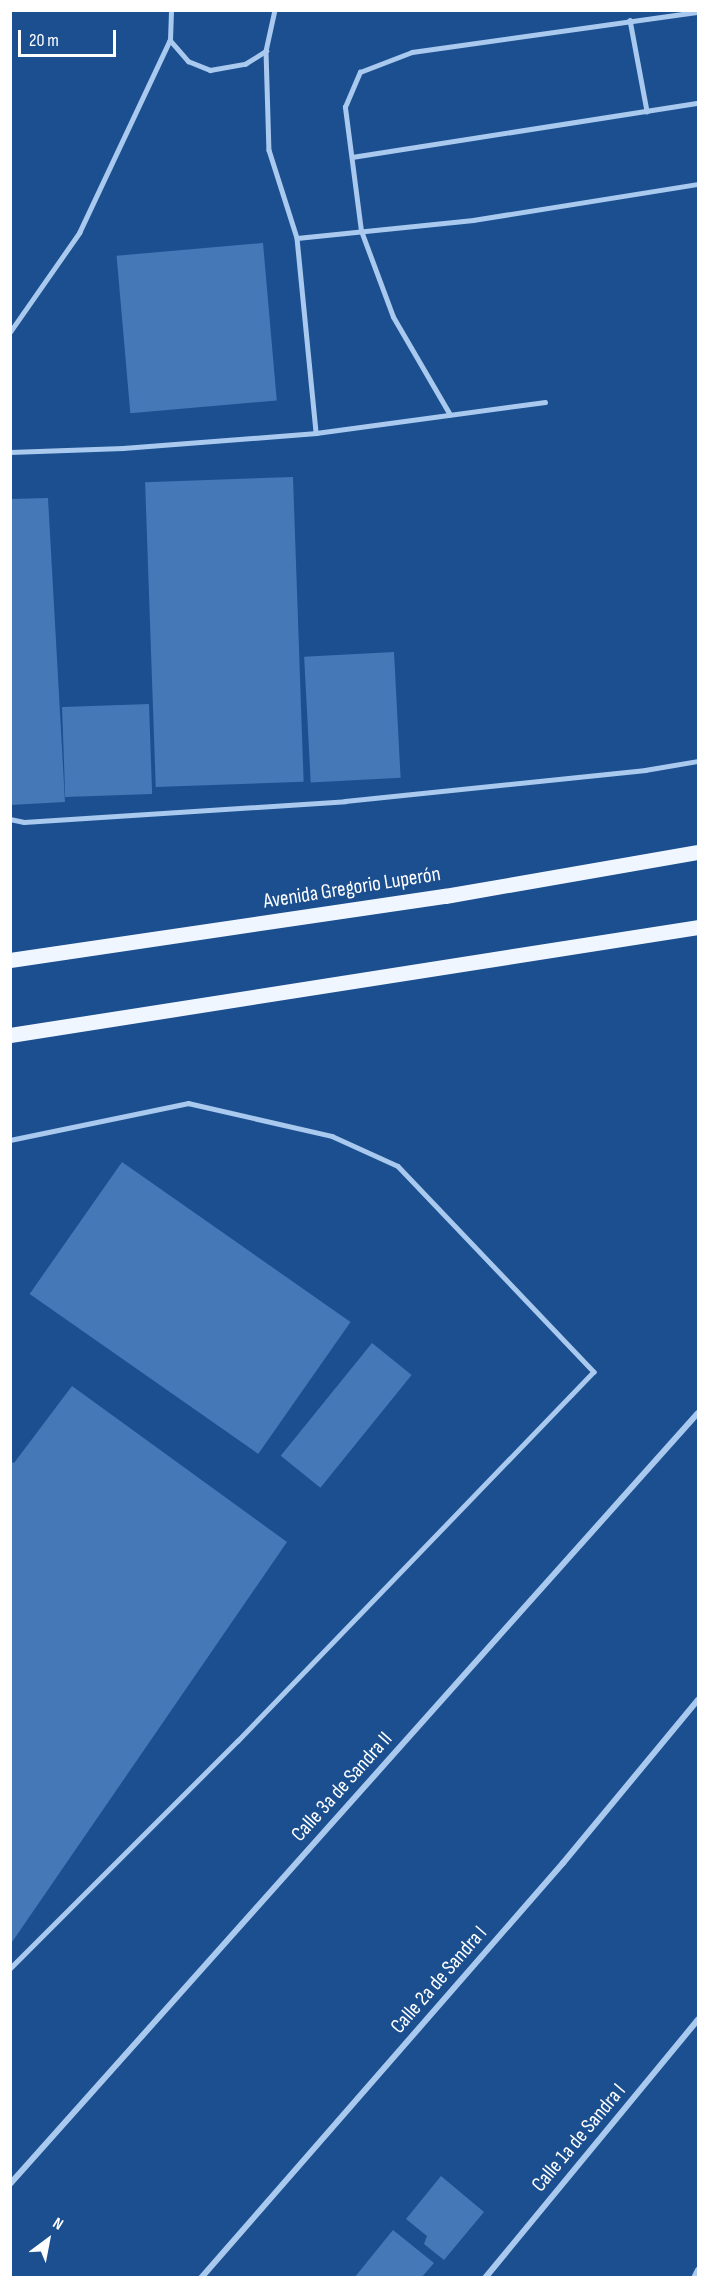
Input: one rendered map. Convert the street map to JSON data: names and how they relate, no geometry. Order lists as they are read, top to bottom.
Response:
{
  "streets": {
    "main road": ["Avenida Gregorio Luperón"],
    "street": ["Calle 3a de Sandra II", "Calle 2a de Sandra I", "Calle 1a de Sandra I"]
  },
  "scale_bar": "20 m",
  "north": "top right"
}
